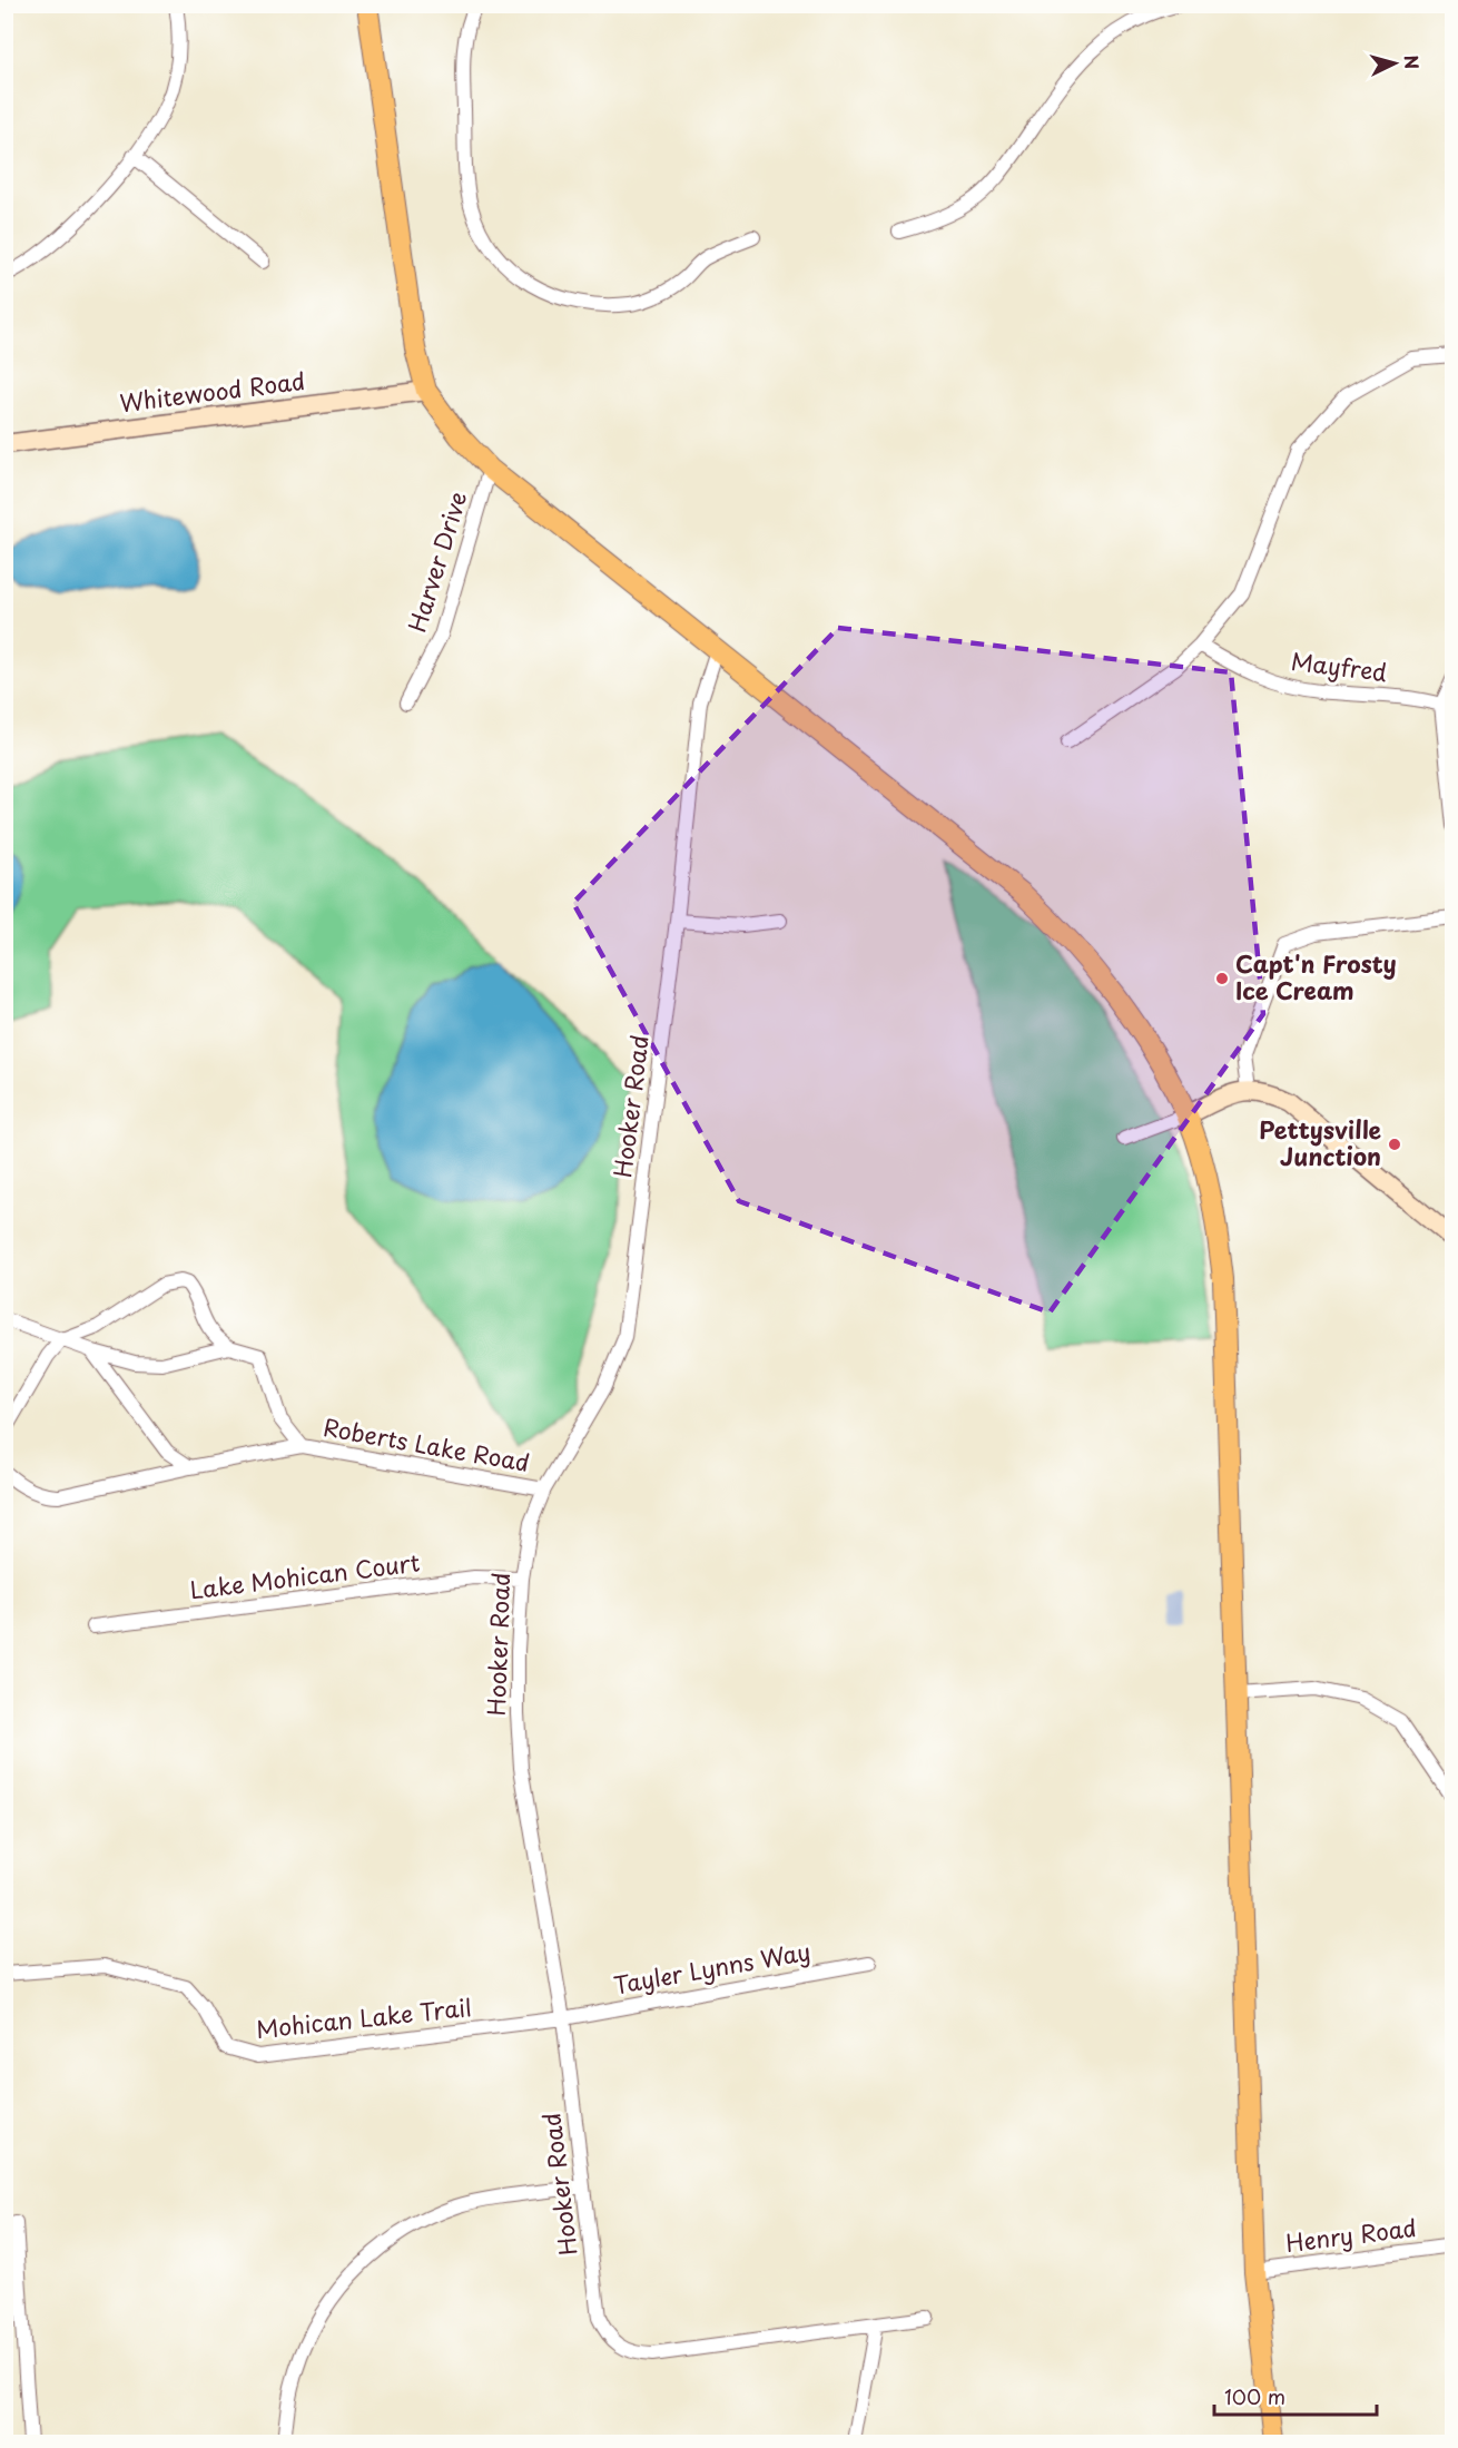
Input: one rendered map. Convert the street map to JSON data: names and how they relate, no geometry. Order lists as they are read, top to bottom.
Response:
{
  "streets": {
    "street": [
      "Whitewood Road",
      "Harver Drive",
      "Mayfred",
      "Hooker Road",
      "Roberts Lake Road",
      "Lake Mohican Court",
      "Tayler Lynns Way",
      "Mohican Lake Trail",
      "Henry Road"
    ]
  },
  "crossings": [
    ["Hooker Road", "Roberts Lake Road"],
    ["Hooker Road", "Lake Mohican Court"],
    ["Hooker Road", "Tayler Lynns Way"],
    ["Hooker Road", "Mohican Lake Trail"],
    ["Tayler Lynns Way", "Mohican Lake Trail"]
  ],
  "places": ["Capt'n Frosty Ice Cream", "Pettysville Junction"],
  "scale_bar": "100 m",
  "north": "right"
}
